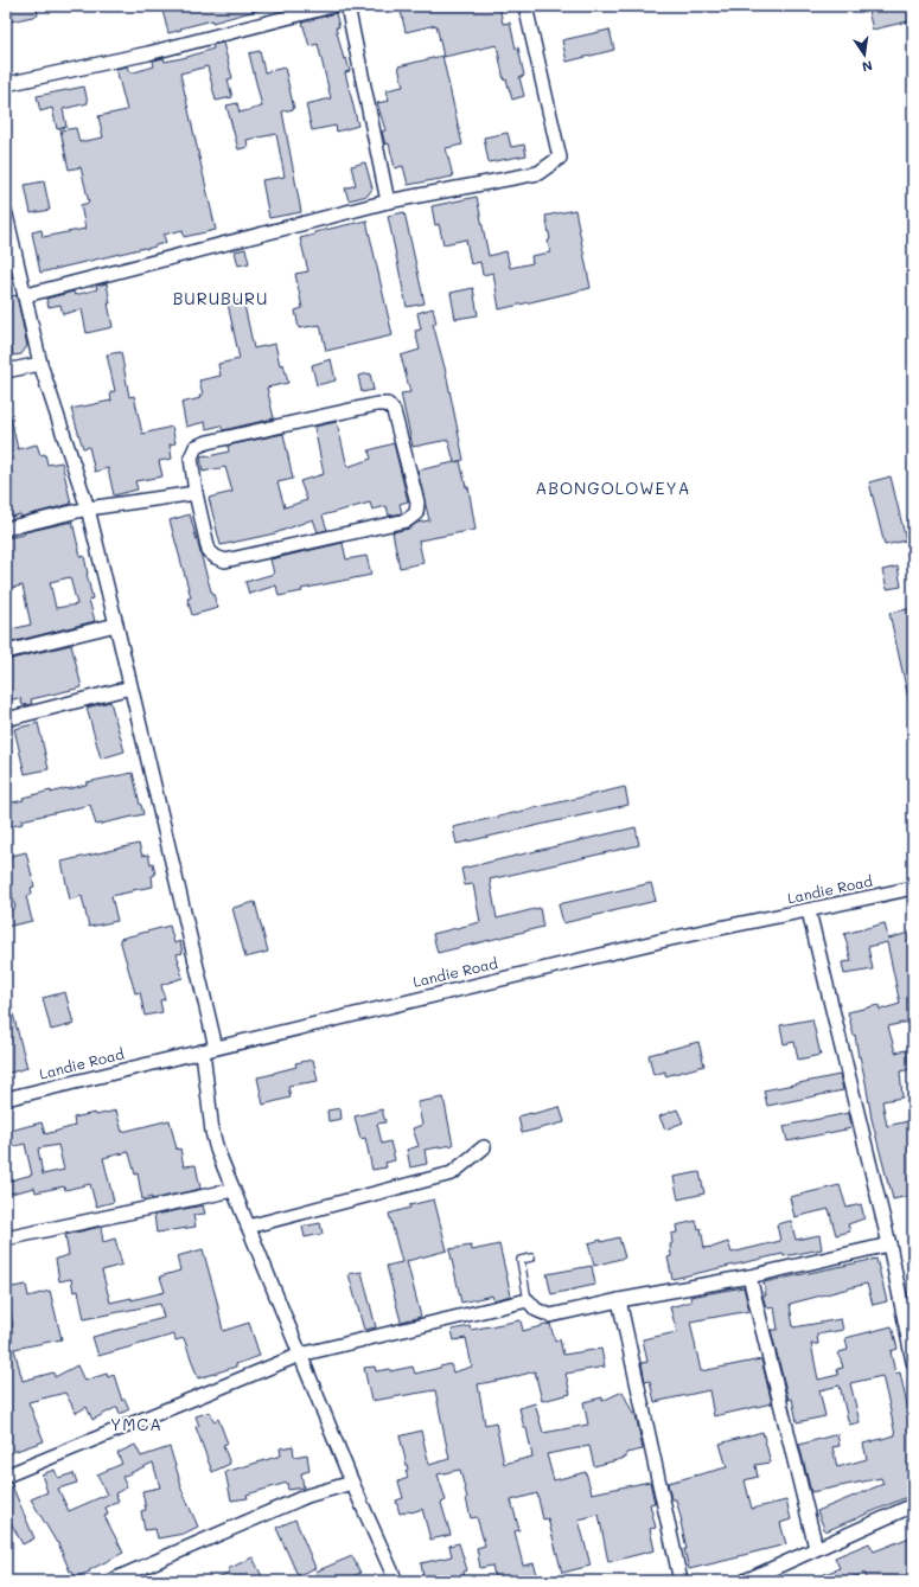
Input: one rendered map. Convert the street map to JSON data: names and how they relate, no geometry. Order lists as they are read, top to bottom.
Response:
{
  "streets": {
    "street": ["Landie Road"]
  },
  "districts": ["BURUBURU", "ABONGOLOWEYA", "YMCA"],
  "north": "bottom"
}
